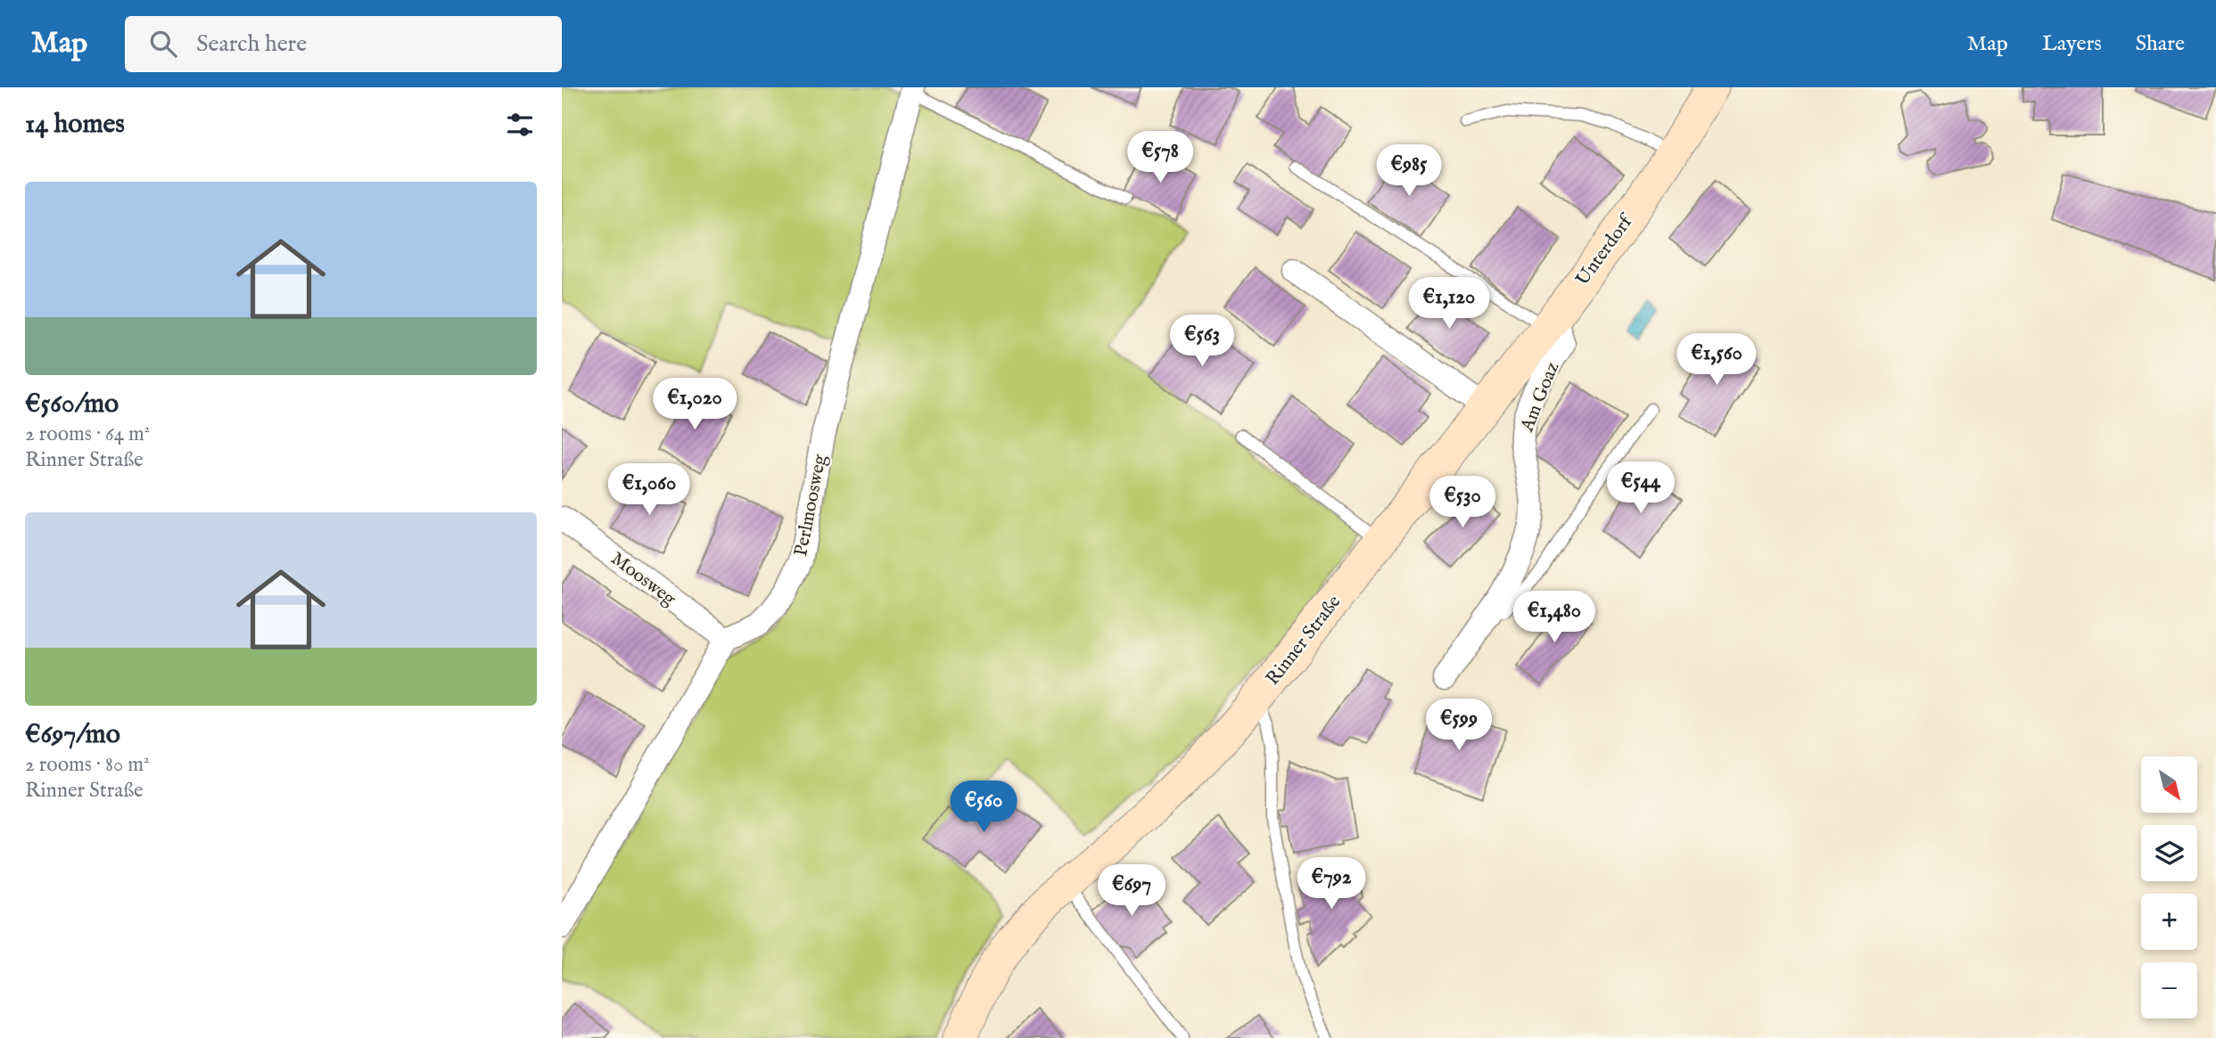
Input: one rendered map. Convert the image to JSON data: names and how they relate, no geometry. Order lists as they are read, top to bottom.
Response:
{
  "streets": {
    "main road": ["Unterdorf", "Rinner Straße"],
    "street": ["Am Goaz", "Perlmoosweg", "Moosweg"]
  },
  "crossings": [
    ["Unterdorf", "Am Goaz"],
    ["Unterdorf", "Rinner Straße"],
    ["Perlmoosweg", "Moosweg"]
  ],
  "north": "bottom right",
  "page": {
    "header": "Map",
    "search": "Search here",
    "nav": ["Map", "Layers", "Share"],
    "heading": "14 homes",
    "price": [
      "€578",
      "€985",
      "€1,120",
      "€563",
      "€1,560",
      "€1,020",
      "€544",
      "€1,060",
      "€530",
      "€1,480",
      "€599",
      "€560",
      "€792",
      "€697"
    ],
    "list": [
      {
        "name": "€560/mo",
        "note": "2 rooms · 64 m² · Rinner Straße"
      },
      {
        "name": "€697/mo",
        "note": "2 rooms · 80 m² · Rinner Straße"
      }
    ],
    "map_buttons": ["+", "−"]
  }
}
